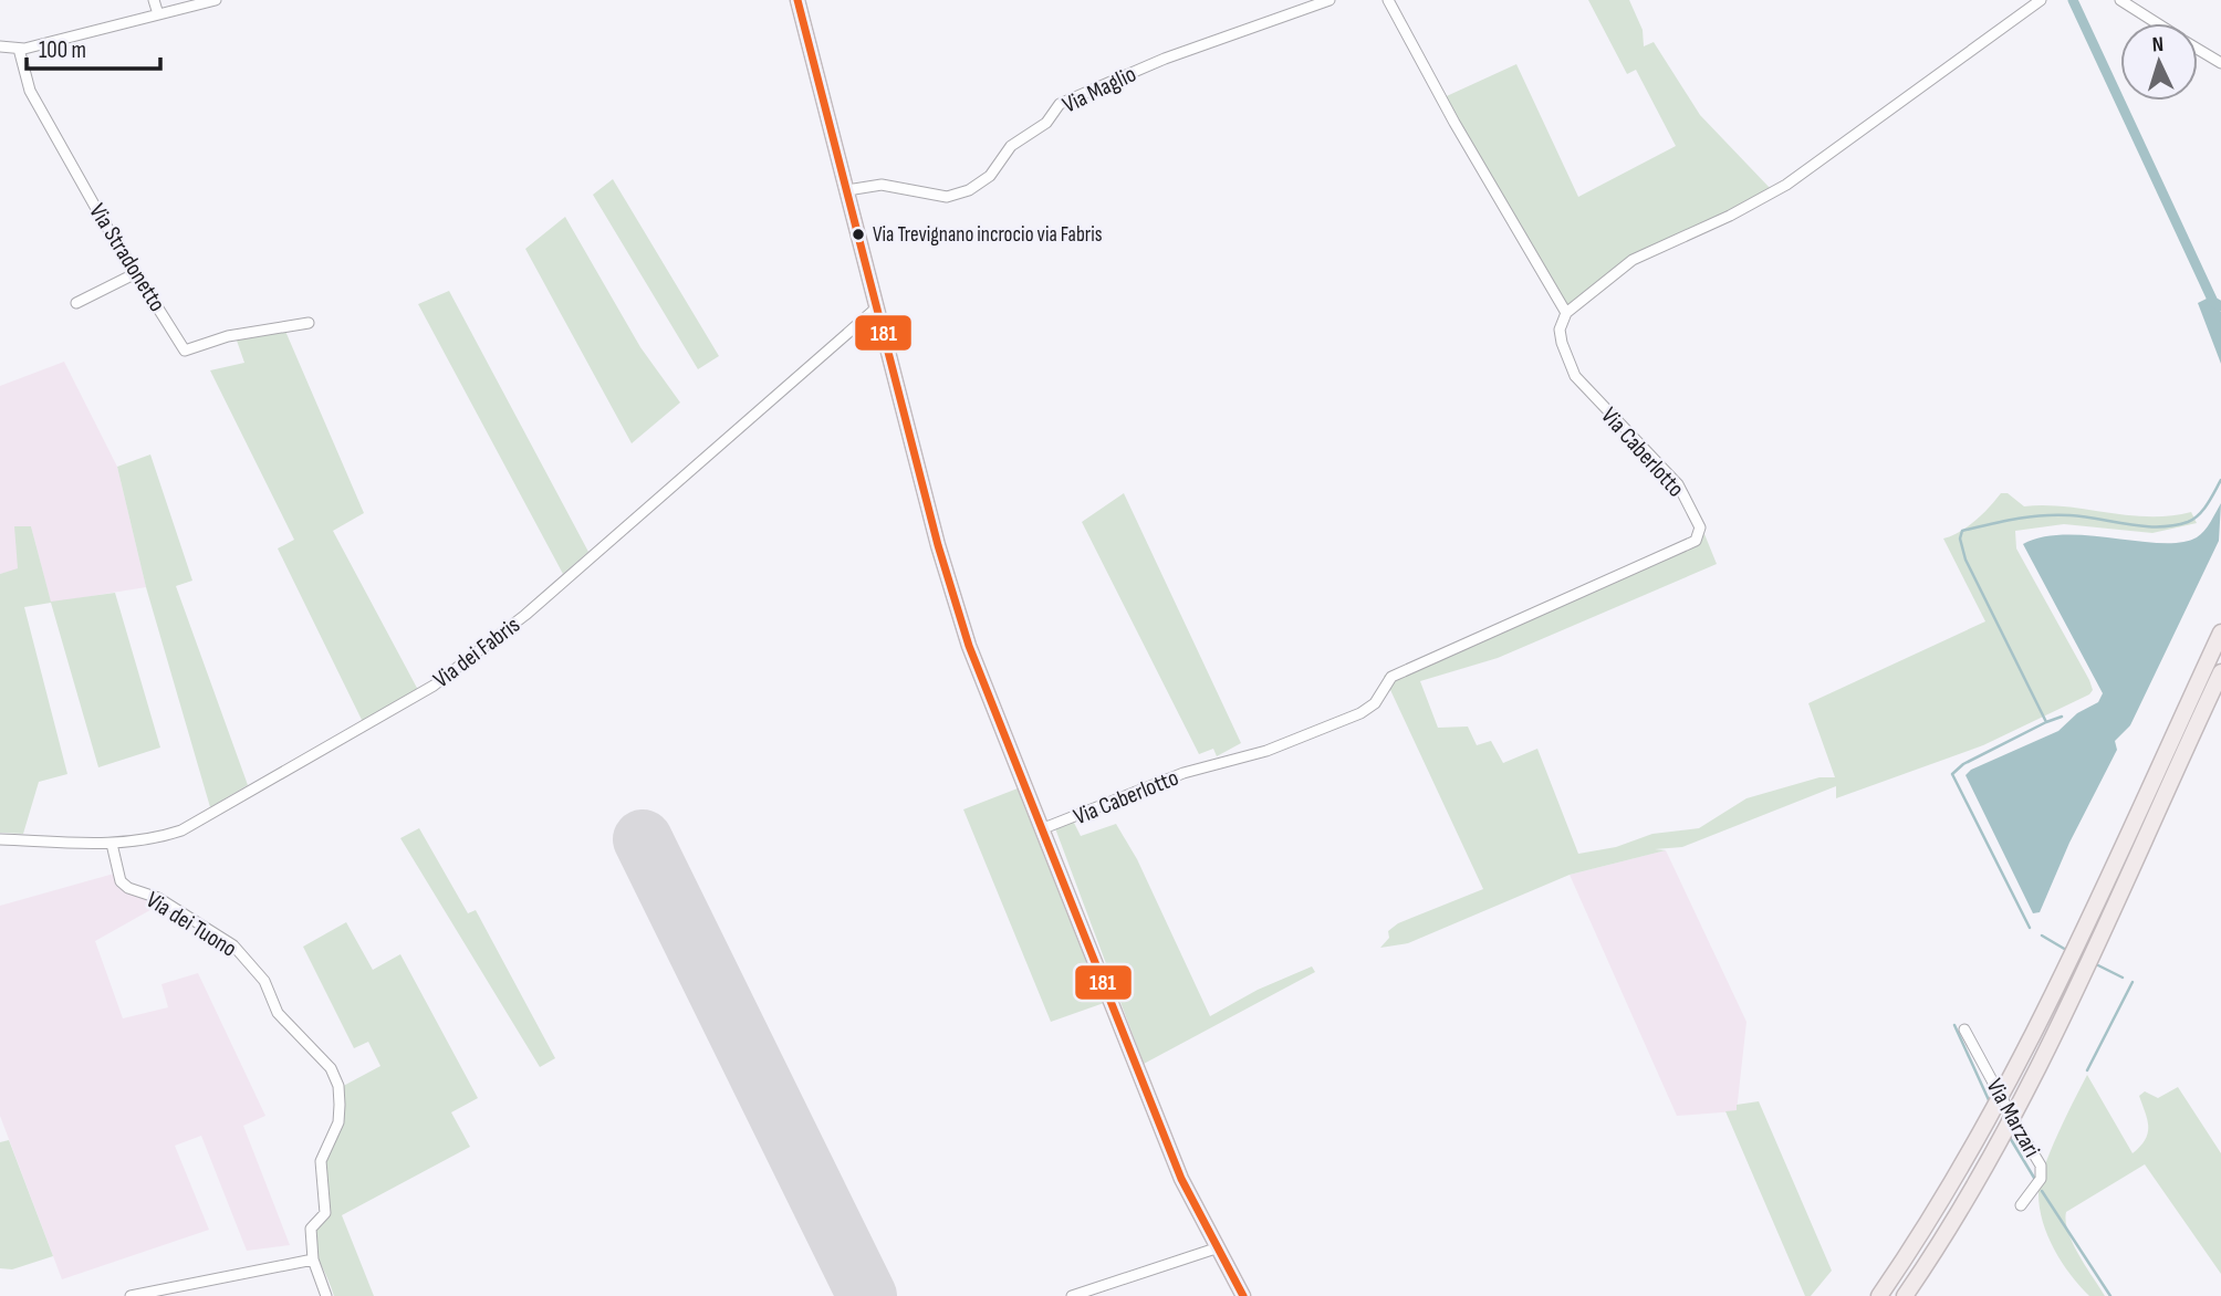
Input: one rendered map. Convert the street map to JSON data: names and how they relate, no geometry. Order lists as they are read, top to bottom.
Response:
{
  "streets": {
    "street": [
      "Via Maglio",
      "Via Stradonetto",
      "Via Caberlotto",
      "Via dei Fabris",
      "Via dei Tuono",
      "Via Marzari"
    ]
  },
  "crossings": [
    ["Via dei Fabris", "Via dei Tuono"]
  ],
  "places": ["Via Trevignano incrocio via Fabris"],
  "lines": ["transit line 181"],
  "scale_bar": "100 m",
  "north": "top"
}
